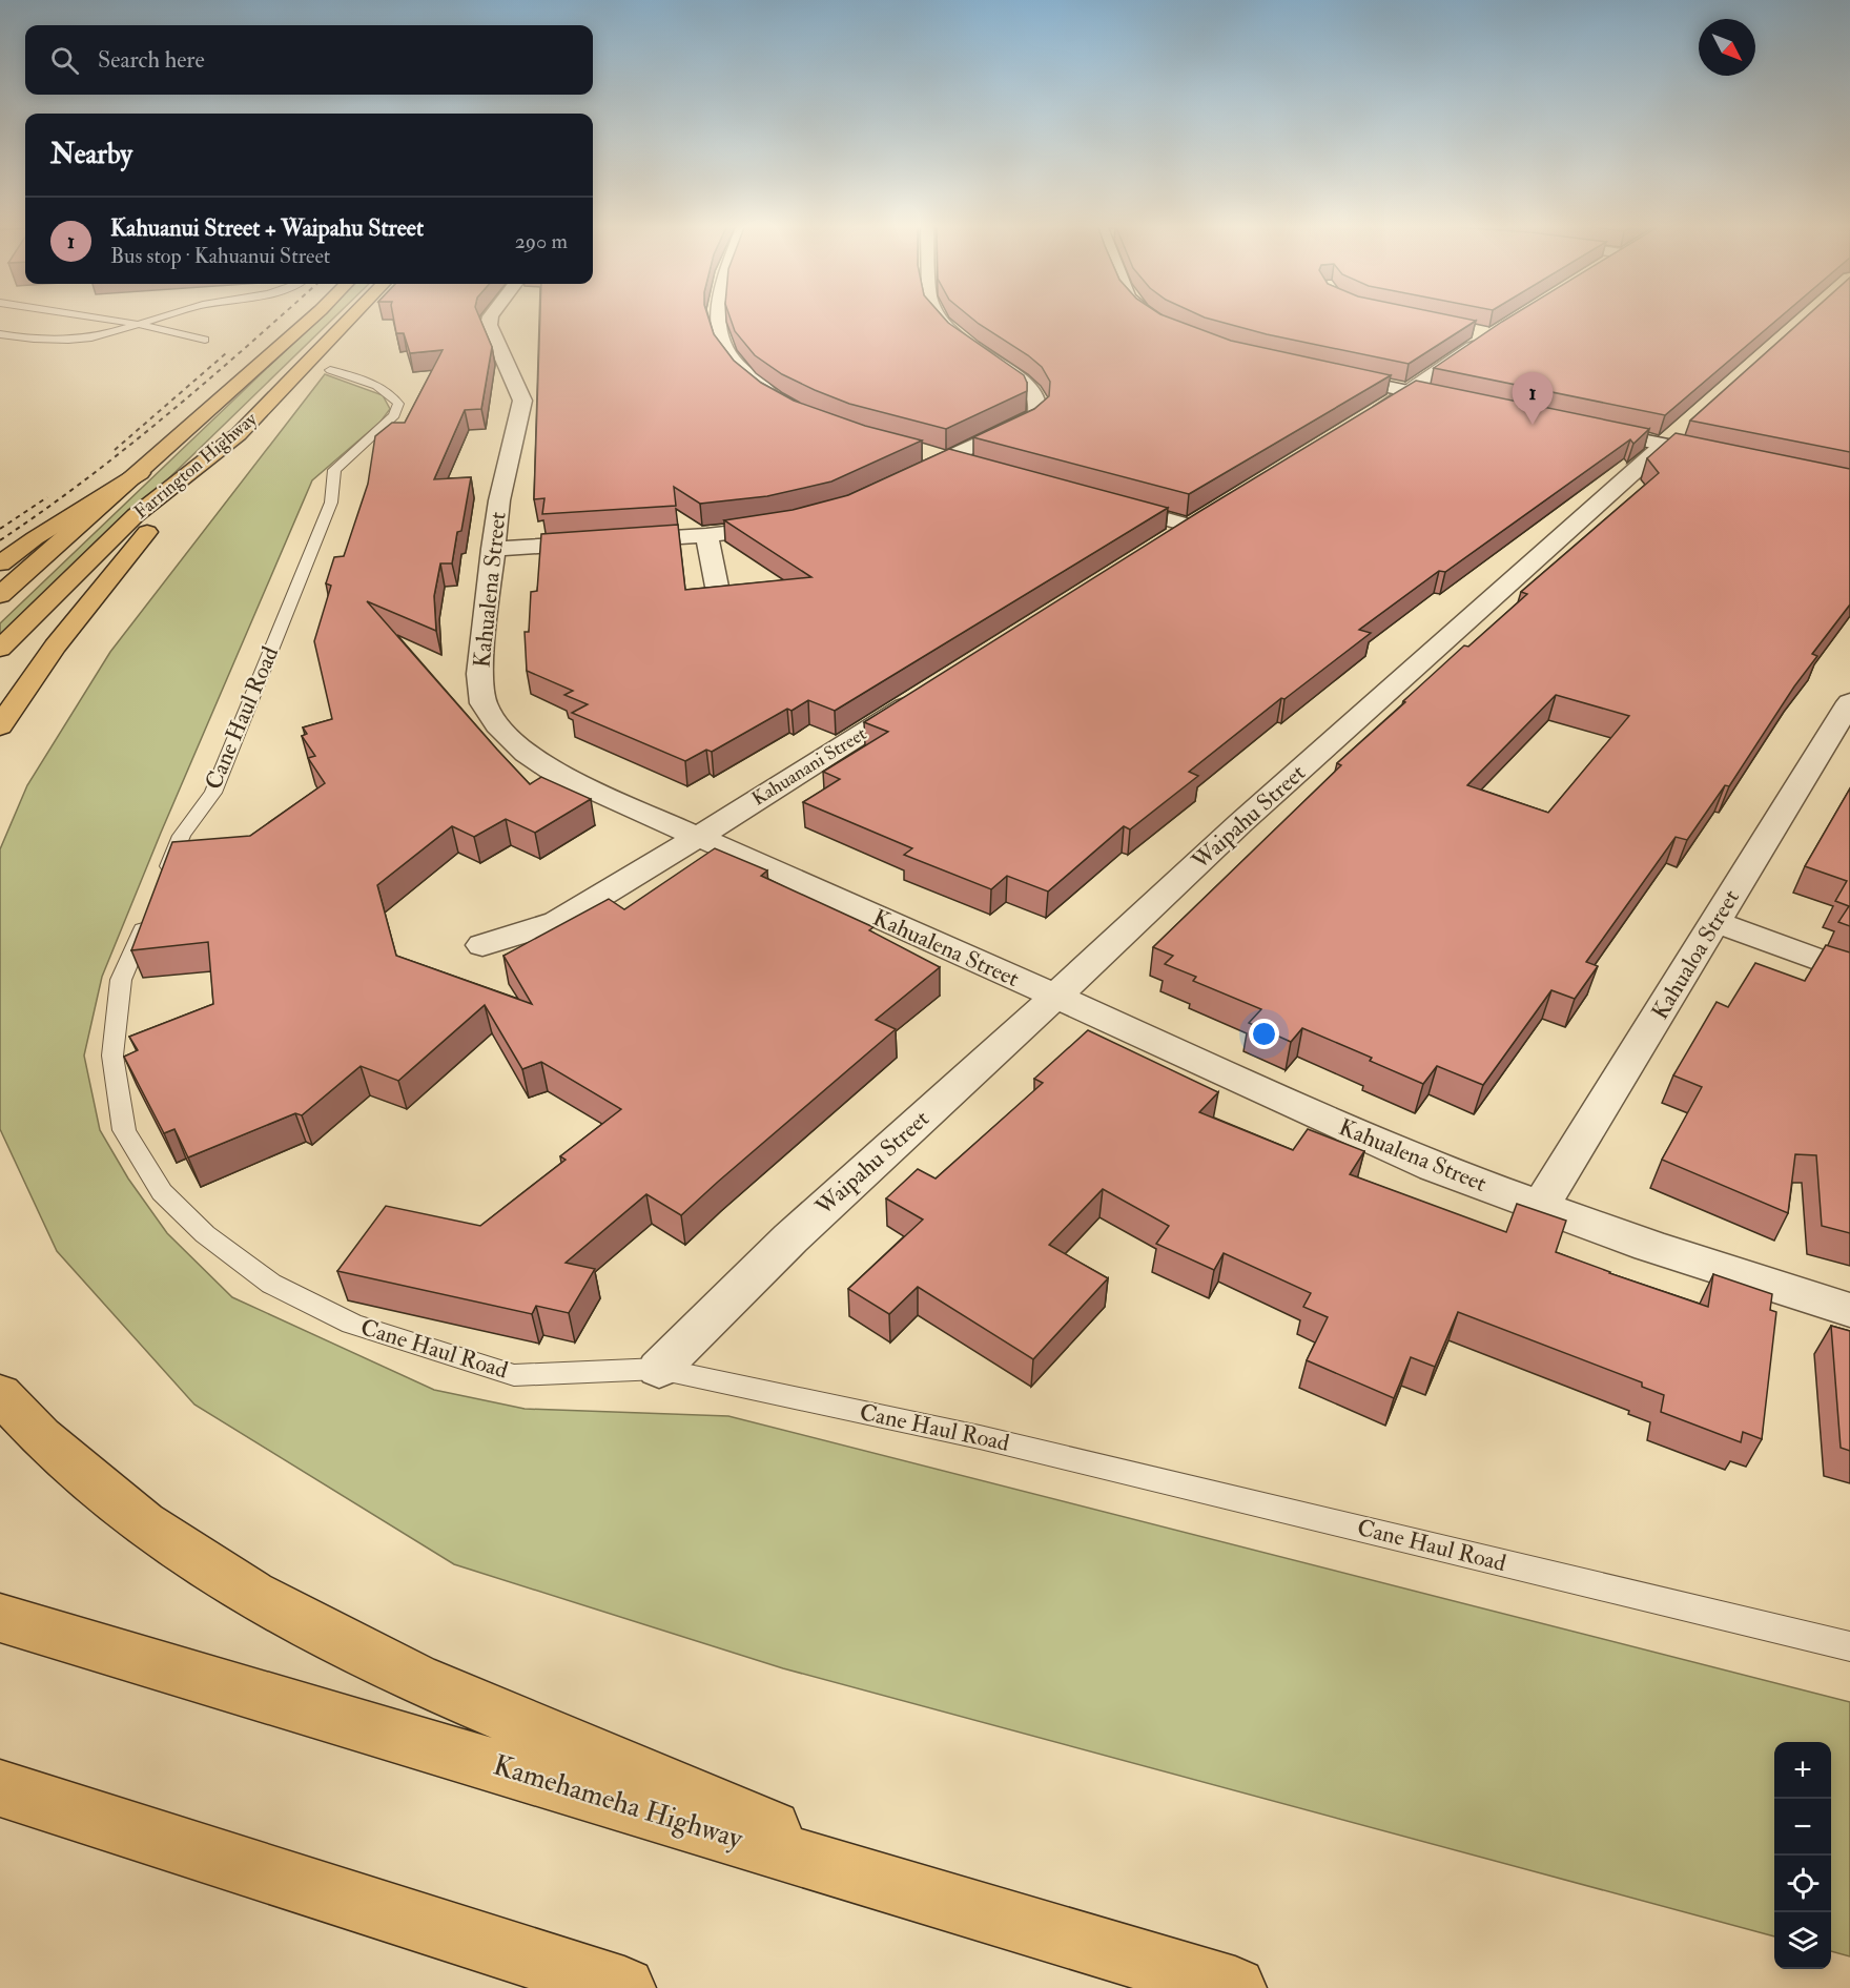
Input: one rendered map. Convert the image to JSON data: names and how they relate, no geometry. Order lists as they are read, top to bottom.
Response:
{
  "streets": {
    "main road": ["Farrington Highway", "Kamehameha Highway"],
    "street": [
      "Kahualena Street",
      "Kahuanani Street",
      "Waipahu Street",
      "Kahualoa Street"
    ],
    "lane": ["Cane Haul Road"]
  },
  "crossings": [
    ["Kahualena Street", "Kahuanani Street"],
    ["Kahualena Street", "Waipahu Street"],
    ["Kahualena Street", "Kahualoa Street"],
    ["Cane Haul Road", "Waipahu Street"]
  ],
  "north": "bottom right",
  "page": {
    "search": "Search here",
    "heading": "Nearby",
    "list": [
      {
        "mark": "1",
        "name": "Kahuanui Street + Waipahu Street",
        "note": "Bus stop · Kahuanui Street",
        "value": "290 m"
      }
    ],
    "pins": "1",
    "map_buttons": ["+", "−"]
  }
}
